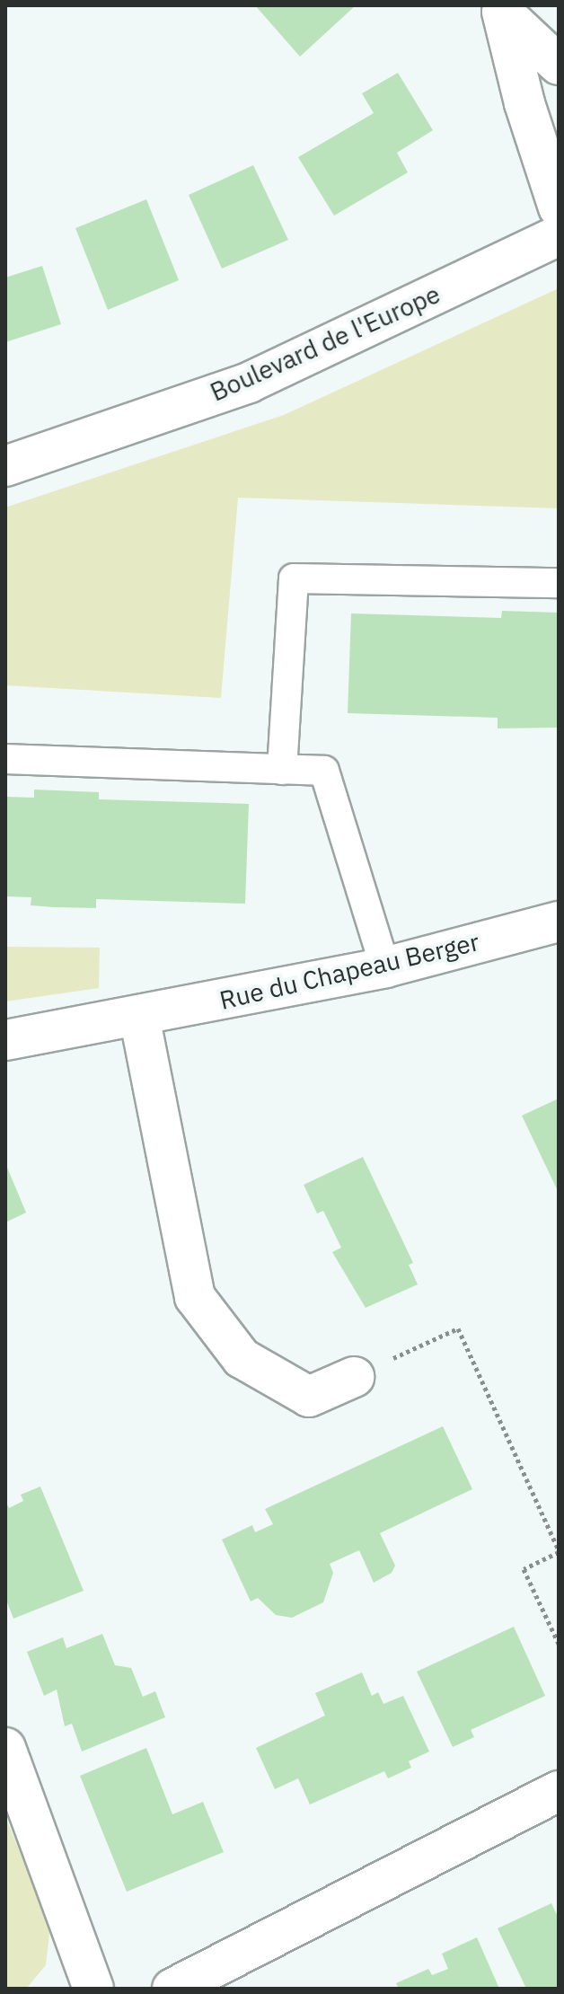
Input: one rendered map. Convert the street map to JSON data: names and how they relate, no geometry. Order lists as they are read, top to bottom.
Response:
{
  "streets": {
    "street": ["Boulevard de l'Europe", "Rue du Chapeau Berger"]
  }
}
